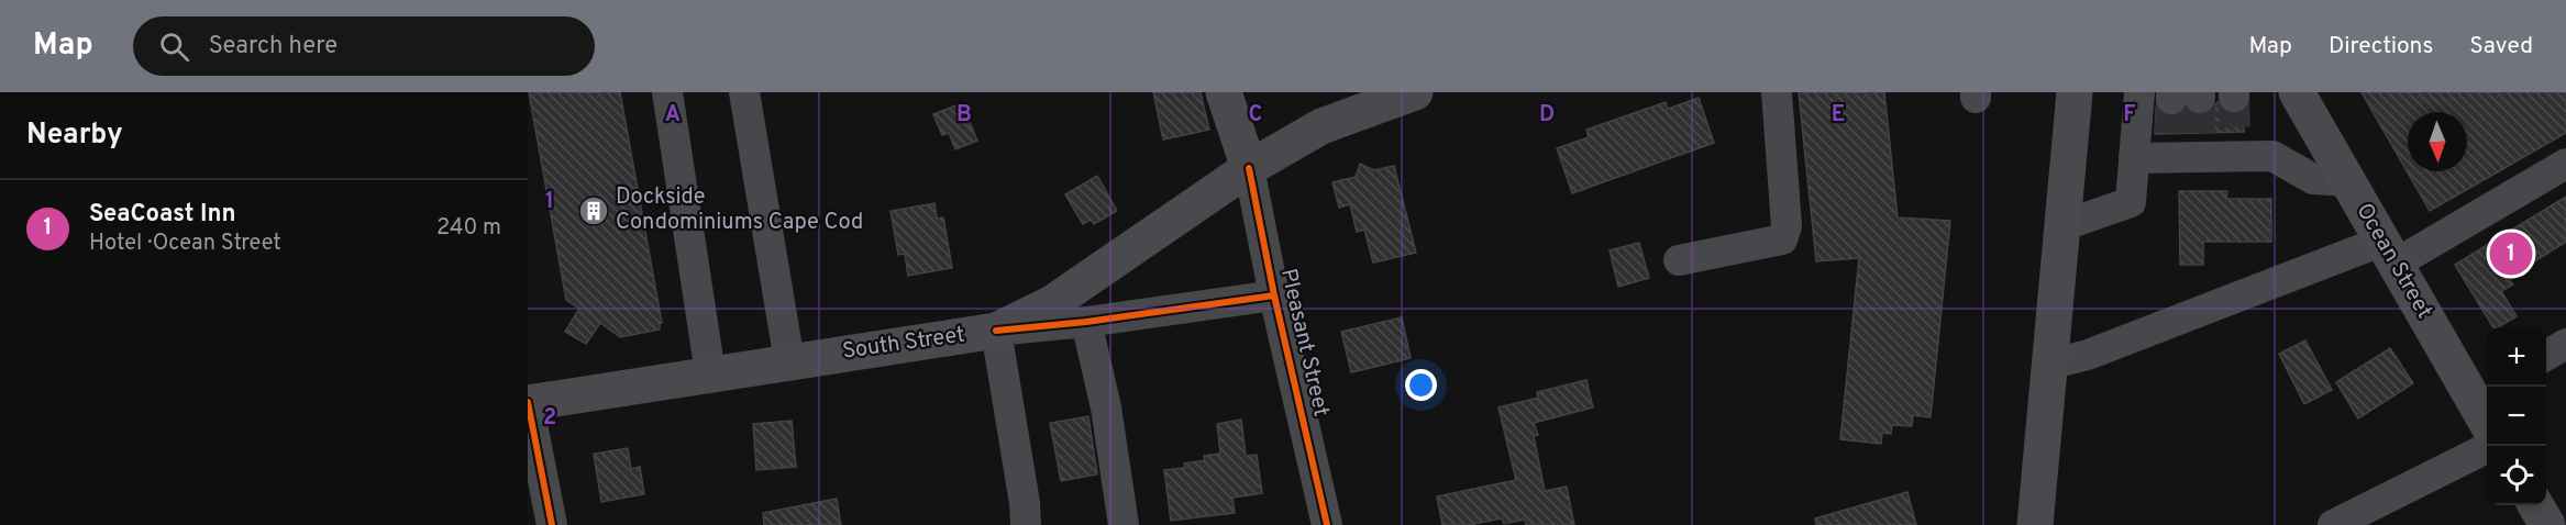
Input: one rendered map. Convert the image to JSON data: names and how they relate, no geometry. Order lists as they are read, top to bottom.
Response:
{
  "streets": {
    "main road": ["Ocean Street", "Pleasant Street", "South Street"]
  },
  "crossings": [
    ["Pleasant Street", "South Street"]
  ],
  "places": {
    "building": ["Dockside Condominiums Cape Cod"]
  },
  "north": "bottom",
  "page": {
    "header": "Map",
    "search": "Search here",
    "nav": ["Map", "Directions", "Saved"],
    "heading": "Nearby",
    "list": [
      {
        "mark": "1",
        "name": "SeaCoast Inn",
        "note": "Hotel · Ocean Street",
        "value": "240 m"
      }
    ],
    "pins": "1",
    "map_buttons": ["+", "−"]
  },
  "grid": {
    "columns": [
      "A",
      "B",
      "C",
      "D",
      "E",
      "F"
    ],
    "rows": ["1", "2"]
  }
}
